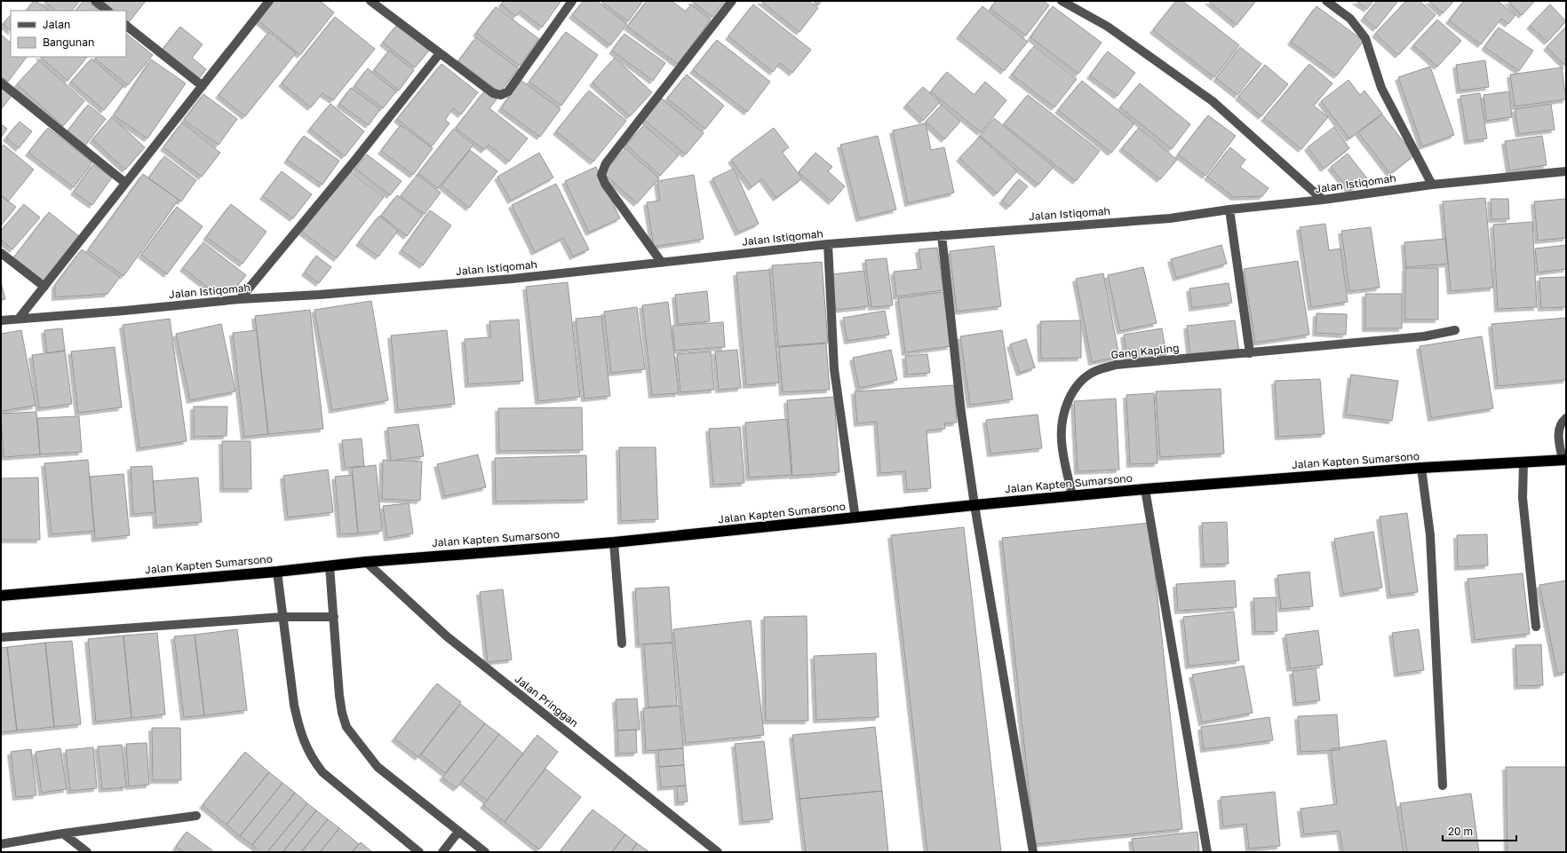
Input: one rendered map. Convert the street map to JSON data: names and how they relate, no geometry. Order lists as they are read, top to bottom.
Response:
{
  "streets": {
    "highway": ["Jalan Kapten Sumarsono"],
    "street": ["Jalan Istiqomah", "Gang Kapling", "Jalan Pringgan"]
  },
  "crossings": [
    ["Gang Kapling", "Jalan Kapten Sumarsono"],
    ["Jalan Kapten Sumarsono", "Jalan Pringgan"]
  ],
  "legend": ["Jalan", "Bangunan"],
  "scale_bar": "20 m"
}
